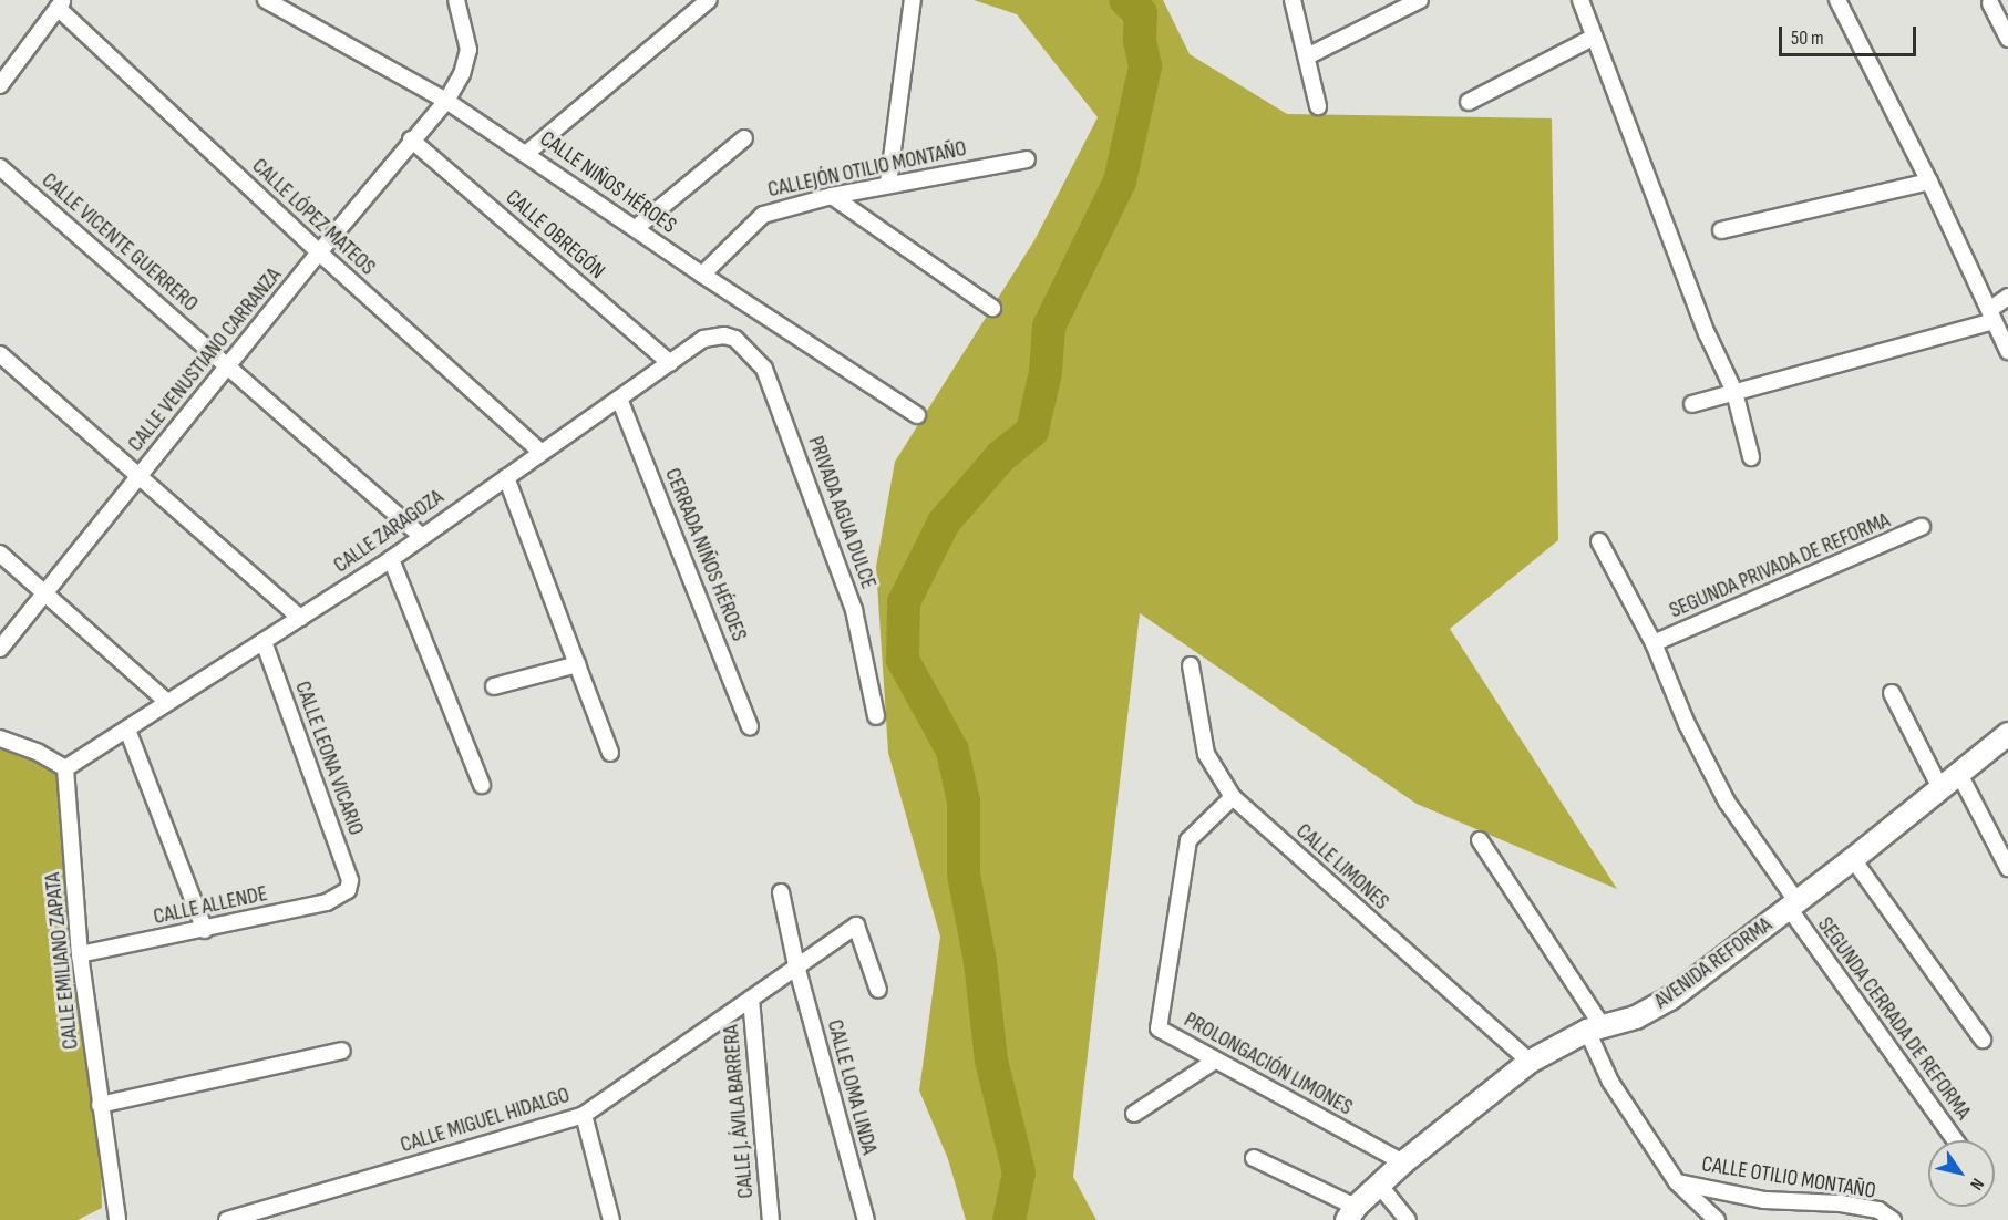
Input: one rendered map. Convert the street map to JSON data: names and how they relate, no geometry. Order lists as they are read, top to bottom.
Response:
{
  "streets": {
    "street": [
      "CALLEJÓN OTILIO MONTAÑO",
      "CALLE NIÑOS HÉROES",
      "CALLE LÓPEZ MATEOS",
      "CALLE OBREGÓN",
      "CALLE VICENTE GUERRERO",
      "CALLE VENUSTIANO CARRANZA",
      "PRIVADA AGUA DULCE",
      "CALLE ZARAGOZA",
      "CERRADA NIÑOS HÉROES",
      "SEGUNDA PRIVADA DE REFORMA",
      "CALLE LEONA VICARIO",
      "CALLE LIMONES",
      "CALLE ALLENDE",
      "CALLE EMILIANO ZAPATA",
      "AVENIDA REFORMA",
      "SEGUNDA CERRADA DE REFORMA",
      "PROLONGACIÓN LIMONES",
      "CALLE LOMA LINDA",
      "CALLE J. ÁVILA BARRERA",
      "CALLE MIGUEL HIDALGO",
      "CALLE OTILIO MONTAÑO"
    ]
  },
  "crossings": [
    ["CALLEJÓN OTILIO MONTAÑO", "CALLE NIÑOS HÉROES"],
    ["CALLE NIÑOS HÉROES", "CALLE VENUSTIANO CARRANZA"],
    ["CALLE LÓPEZ MATEOS", "CALLE VENUSTIANO CARRANZA"],
    ["CALLE LÓPEZ MATEOS", "CALLE ZARAGOZA"],
    ["CALLE OBREGÓN", "CALLE VENUSTIANO CARRANZA"],
    ["CALLE OBREGÓN", "CALLE ZARAGOZA"],
    ["CALLE VICENTE GUERRERO", "CALLE VENUSTIANO CARRANZA"],
    ["CALLE VICENTE GUERRERO", "CALLE ZARAGOZA"],
    ["PRIVADA AGUA DULCE", "CALLE ZARAGOZA"],
    ["CALLE ZARAGOZA", "CERRADA NIÑOS HÉROES"],
    ["CALLE ZARAGOZA", "CALLE LEONA VICARIO"],
    ["CALLE ZARAGOZA", "CALLE EMILIANO ZAPATA"],
    ["SEGUNDA PRIVADA DE REFORMA", "SEGUNDA CERRADA DE REFORMA"],
    ["CALLE LEONA VICARIO", "CALLE ALLENDE"],
    ["CALLE LIMONES", "AVENIDA REFORMA"],
    ["CALLE LIMONES", "PROLONGACIÓN LIMONES"],
    ["CALLE ALLENDE", "CALLE EMILIANO ZAPATA"],
    ["AVENIDA REFORMA", "SEGUNDA CERRADA DE REFORMA"],
    ["AVENIDA REFORMA", "PROLONGACIÓN LIMONES"],
    ["CALLE LOMA LINDA", "CALLE MIGUEL HIDALGO"],
    ["CALLE J. ÁVILA BARRERA", "CALLE MIGUEL HIDALGO"]
  ],
  "scale_bar": "50 m",
  "north": "bottom right"
}
